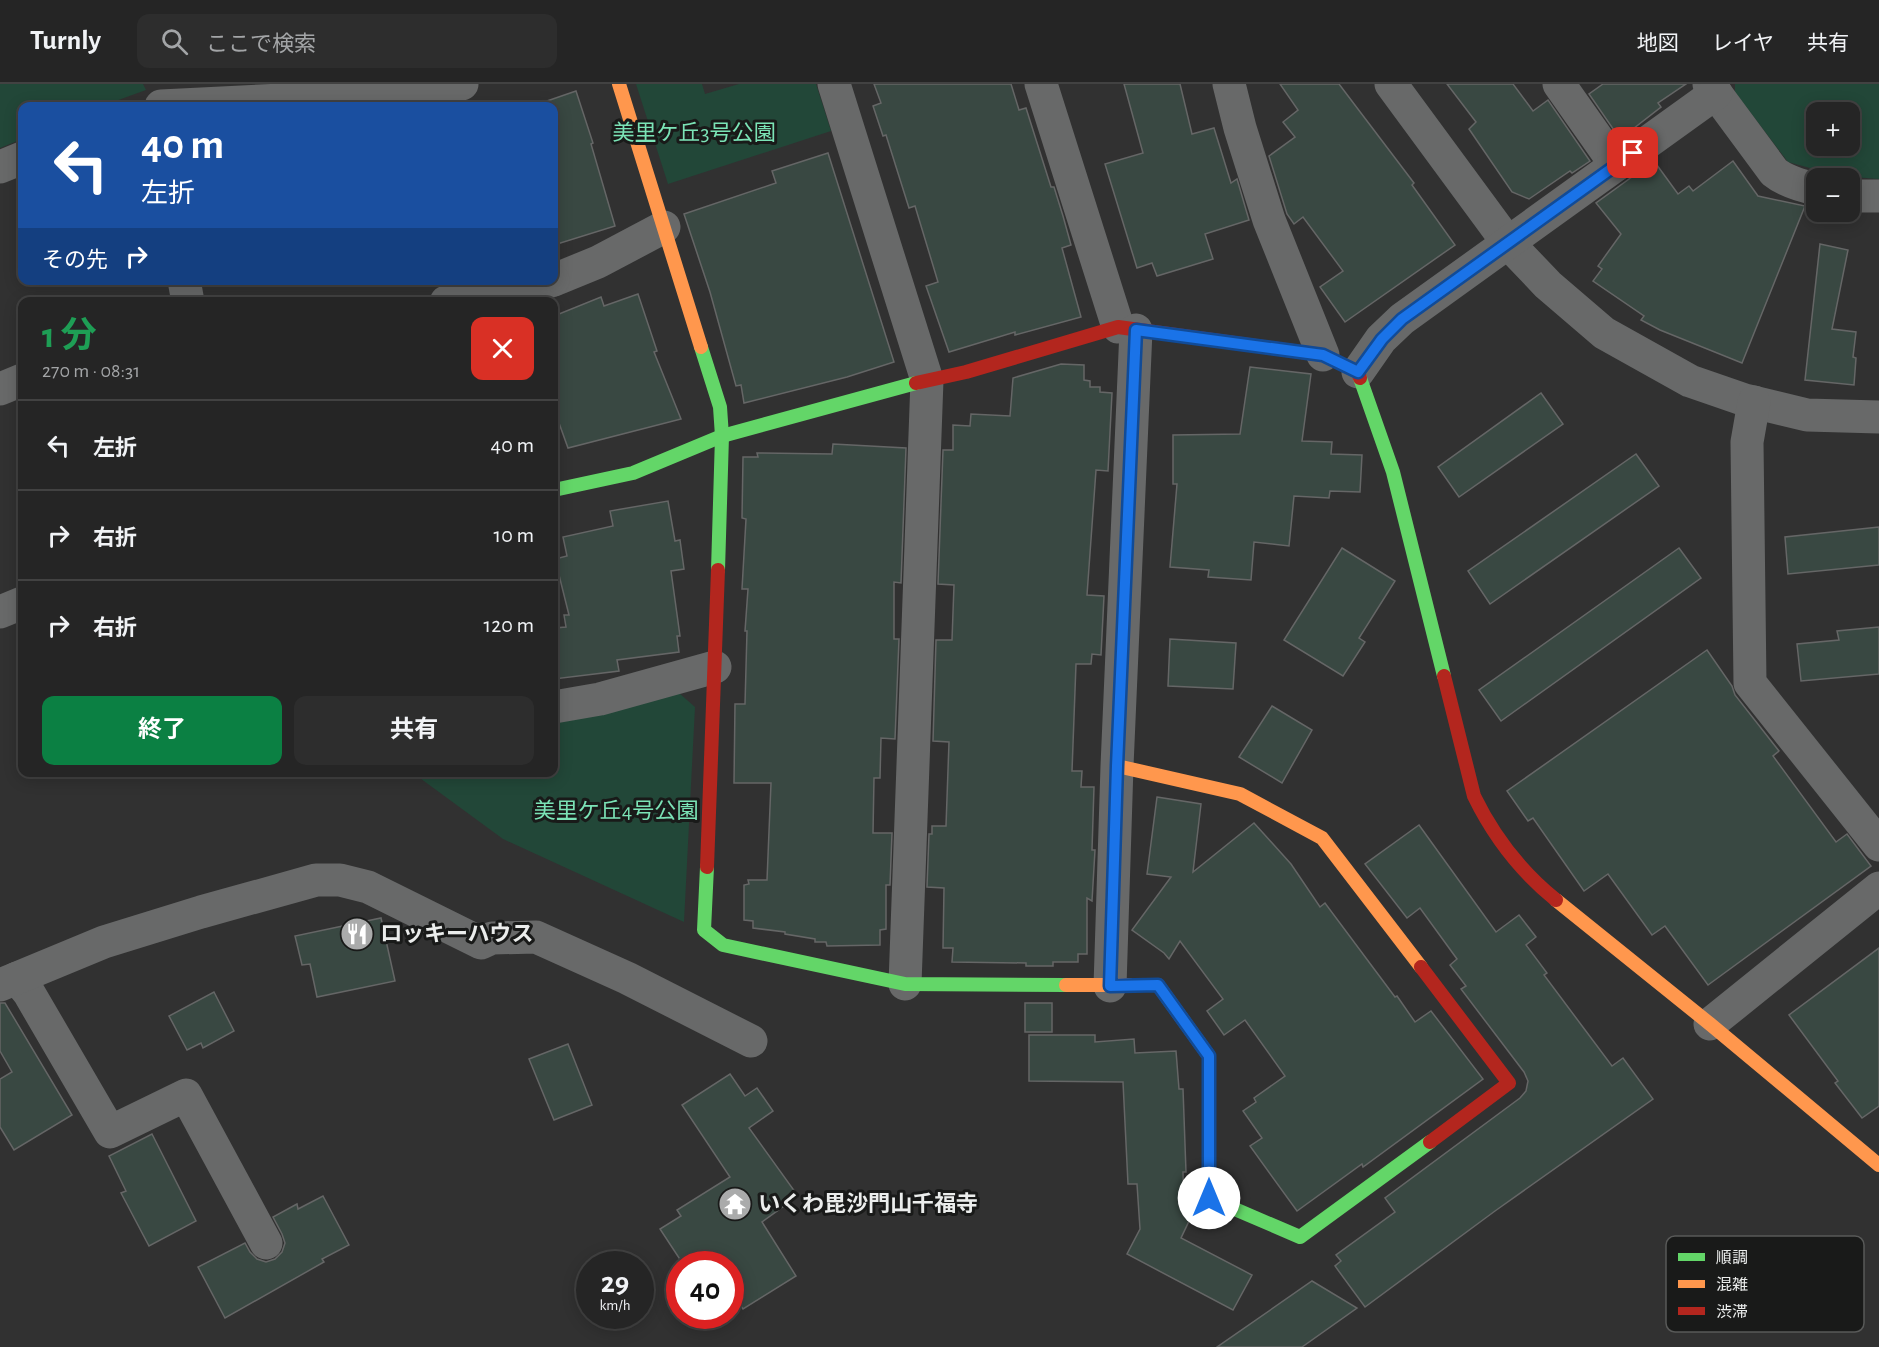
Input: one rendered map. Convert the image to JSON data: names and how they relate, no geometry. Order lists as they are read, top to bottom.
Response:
{
  "parks": ["美里ケ丘3号公園", "美里ケ丘4号公園"],
  "places": {
    "restaurant": ["ロッキーハウス"],
    "temple": ["いくわ毘沙門山千福寺"]
  },
  "legend": ["順調", "混雑", "渋滞"],
  "page": {
    "header": "Turnly",
    "search": "ここで検索",
    "nav": ["地図", "レイヤ", "共有"],
    "map_buttons": ["+", "−"],
    "turn": ["40 m", "左折"],
    "then": "その先",
    "heading": ["1 分", "270 m · 08:31"],
    "list": [
      {
        "name": "左折",
        "value": "40 m"
      },
      {
        "name": "右折",
        "value": "10 m"
      },
      {
        "name": "右折",
        "value": "120 m"
      }
    ],
    "buttons": ["終了", "共有"],
    "speed": "29 km/h",
    "limit": "40"
  }
}
